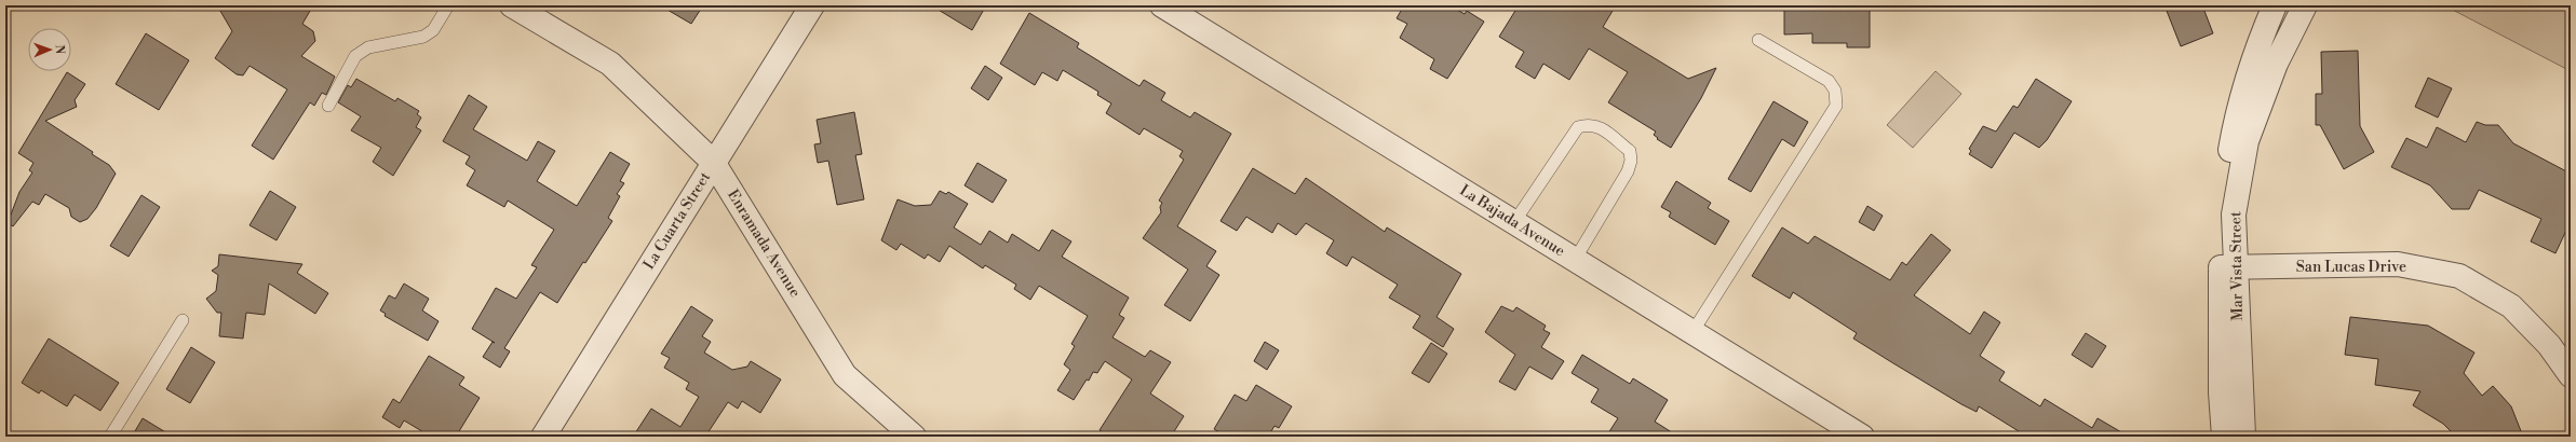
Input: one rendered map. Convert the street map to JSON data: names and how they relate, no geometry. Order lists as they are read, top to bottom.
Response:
{
  "streets": {
    "street": [
      "La Cuarta Street",
      "La Bajada Avenue",
      "Enramada Avenue",
      "Mar Vista Street",
      "San Lucas Drive"
    ]
  },
  "crossings": [
    ["La Cuarta Street", "Enramada Avenue"],
    ["Mar Vista Street", "San Lucas Drive"]
  ],
  "north": "right"
}
